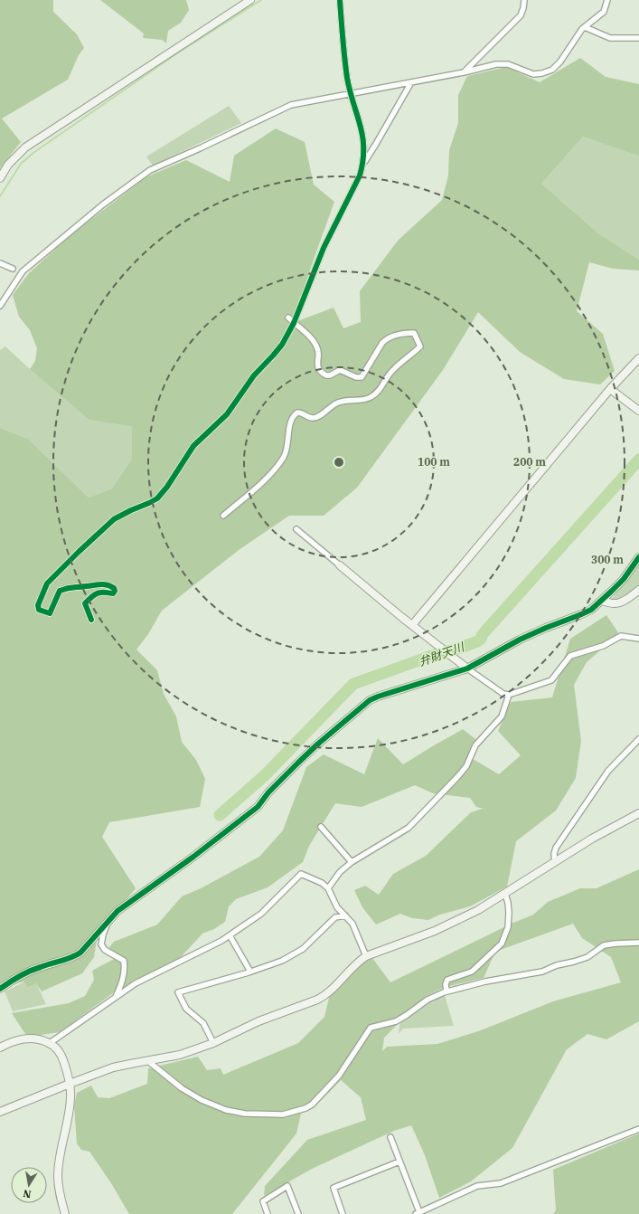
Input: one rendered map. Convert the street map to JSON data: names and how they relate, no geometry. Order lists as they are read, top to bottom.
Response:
{
  "water": ["弁財天川"],
  "north": "bottom",
  "rings": ["100 m", "200 m", "300 m"]
}
